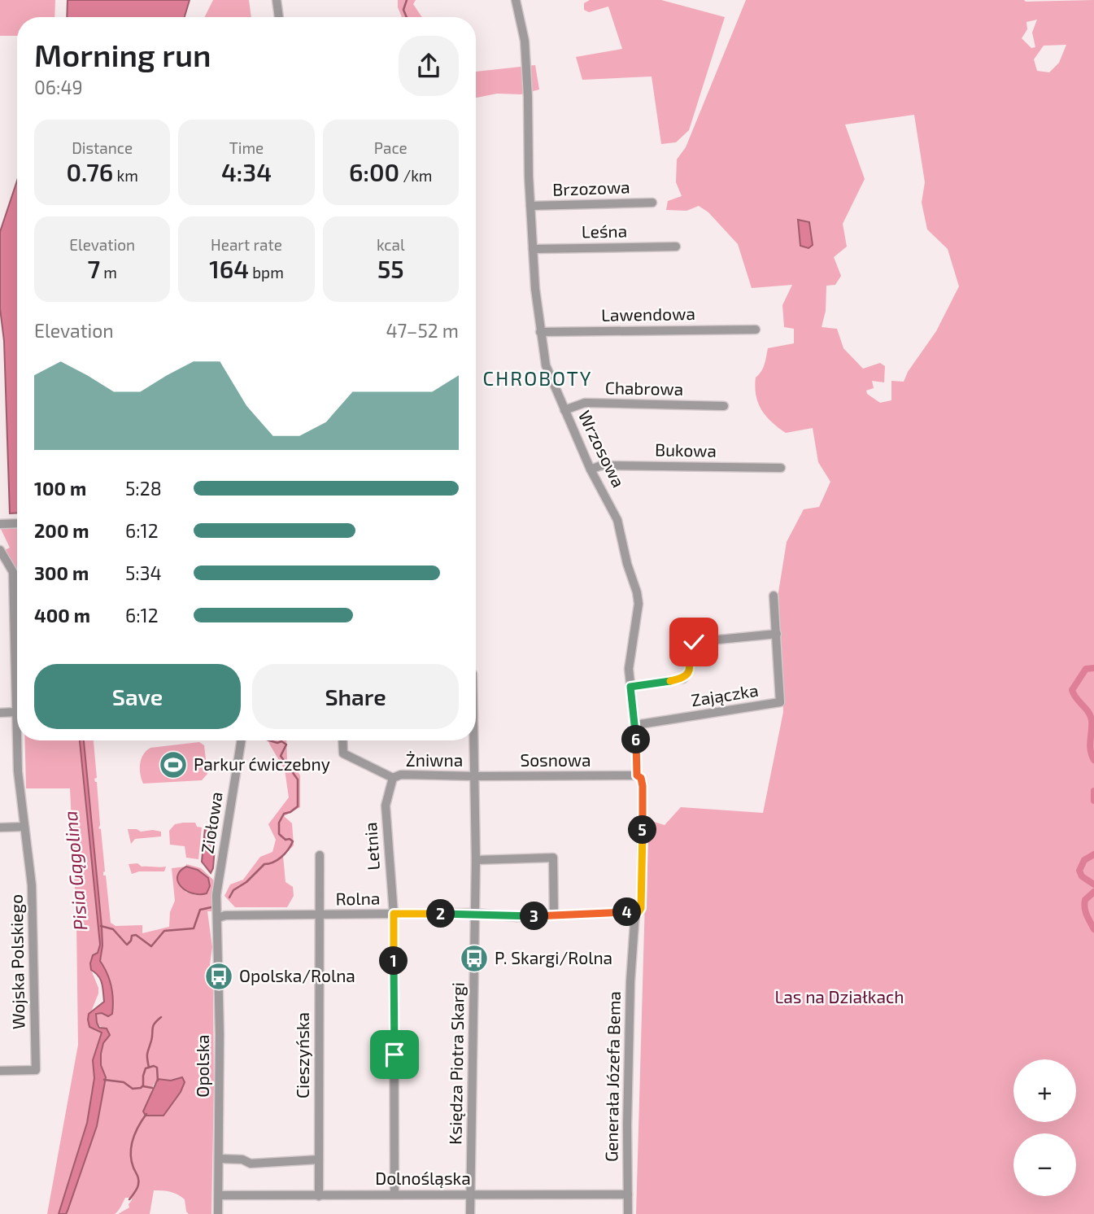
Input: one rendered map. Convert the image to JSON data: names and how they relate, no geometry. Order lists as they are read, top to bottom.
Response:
{
  "streets": {
    "street": [
      "Brzozowa",
      "Leśna",
      "Lawendowa",
      "Chabrowa",
      "Wrzosowa",
      "Bukowa",
      "Zajączka",
      "Żniwna",
      "Sosnowa",
      "Ziołowa",
      "Letnia",
      "Rolna",
      "Wojska Polskiego",
      "Cieszyńska",
      "Księdza Piotra Skargi",
      "Opolska",
      "Generała Józefa Bema",
      "Dolnośląska"
    ]
  },
  "crossings": [
    ["Brzozowa", "Wrzosowa"],
    ["Leśna", "Wrzosowa"],
    ["Lawendowa", "Wrzosowa"],
    ["Chabrowa", "Wrzosowa"],
    ["Wrzosowa", "Bukowa"],
    ["Wrzosowa", "Zajączka"],
    ["Wrzosowa", "Sosnowa"],
    ["Wrzosowa", "Generała Józefa Bema"],
    ["Żniwna", "Sosnowa"],
    ["Żniwna", "Letnia"],
    ["Żniwna", "Księdza Piotra Skargi"],
    ["Sosnowa", "Księdza Piotra Skargi"],
    ["Sosnowa", "Generała Józefa Bema"],
    ["Ziołowa", "Rolna"],
    ["Ziołowa", "Opolska"],
    ["Letnia", "Rolna"],
    ["Letnia", "Dolnośląska"],
    ["Rolna", "Cieszyńska"],
    ["Rolna", "Księdza Piotra Skargi"],
    ["Rolna", "Opolska"],
    ["Rolna", "Generała Józefa Bema"],
    ["Cieszyńska", "Dolnośląska"],
    ["Księdza Piotra Skargi", "Dolnośląska"],
    ["Opolska", "Dolnośląska"],
    ["Generała Józefa Bema", "Dolnośląska"]
  ],
  "districts": ["CHROBOTY"],
  "water": ["Pisia Gągolina"],
  "parks": ["Las na Działkach"],
  "places": {
    "sports": ["Parkur ćwiczebny"],
    "bus stop": ["P. Skargi/Rolna", "Opolska/Rolna"]
  },
  "page": {
    "heading": ["Morning run", "06:49"],
    "stats": [
      ["Distance", "0.76 km"],
      ["Time", "4:34"],
      ["Pace", "6:00 /km"],
      ["Elevation", "7 m"],
      ["Heart rate", "164 bpm"],
      ["kcal", "55"]
    ],
    "chart": ["Elevation", "47–52 m"],
    "list": [
      {
        "name": "100 m",
        "note": "5:28"
      },
      {
        "name": "200 m",
        "note": "6:12"
      },
      {
        "name": "300 m",
        "note": "5:34"
      },
      {
        "name": "400 m",
        "note": "6:12"
      }
    ],
    "buttons": ["Save", "Share"],
    "pins": [
      "6",
      "5",
      "4",
      "2",
      "3",
      "1"
    ],
    "map_buttons": ["+", "−"]
  }
}
